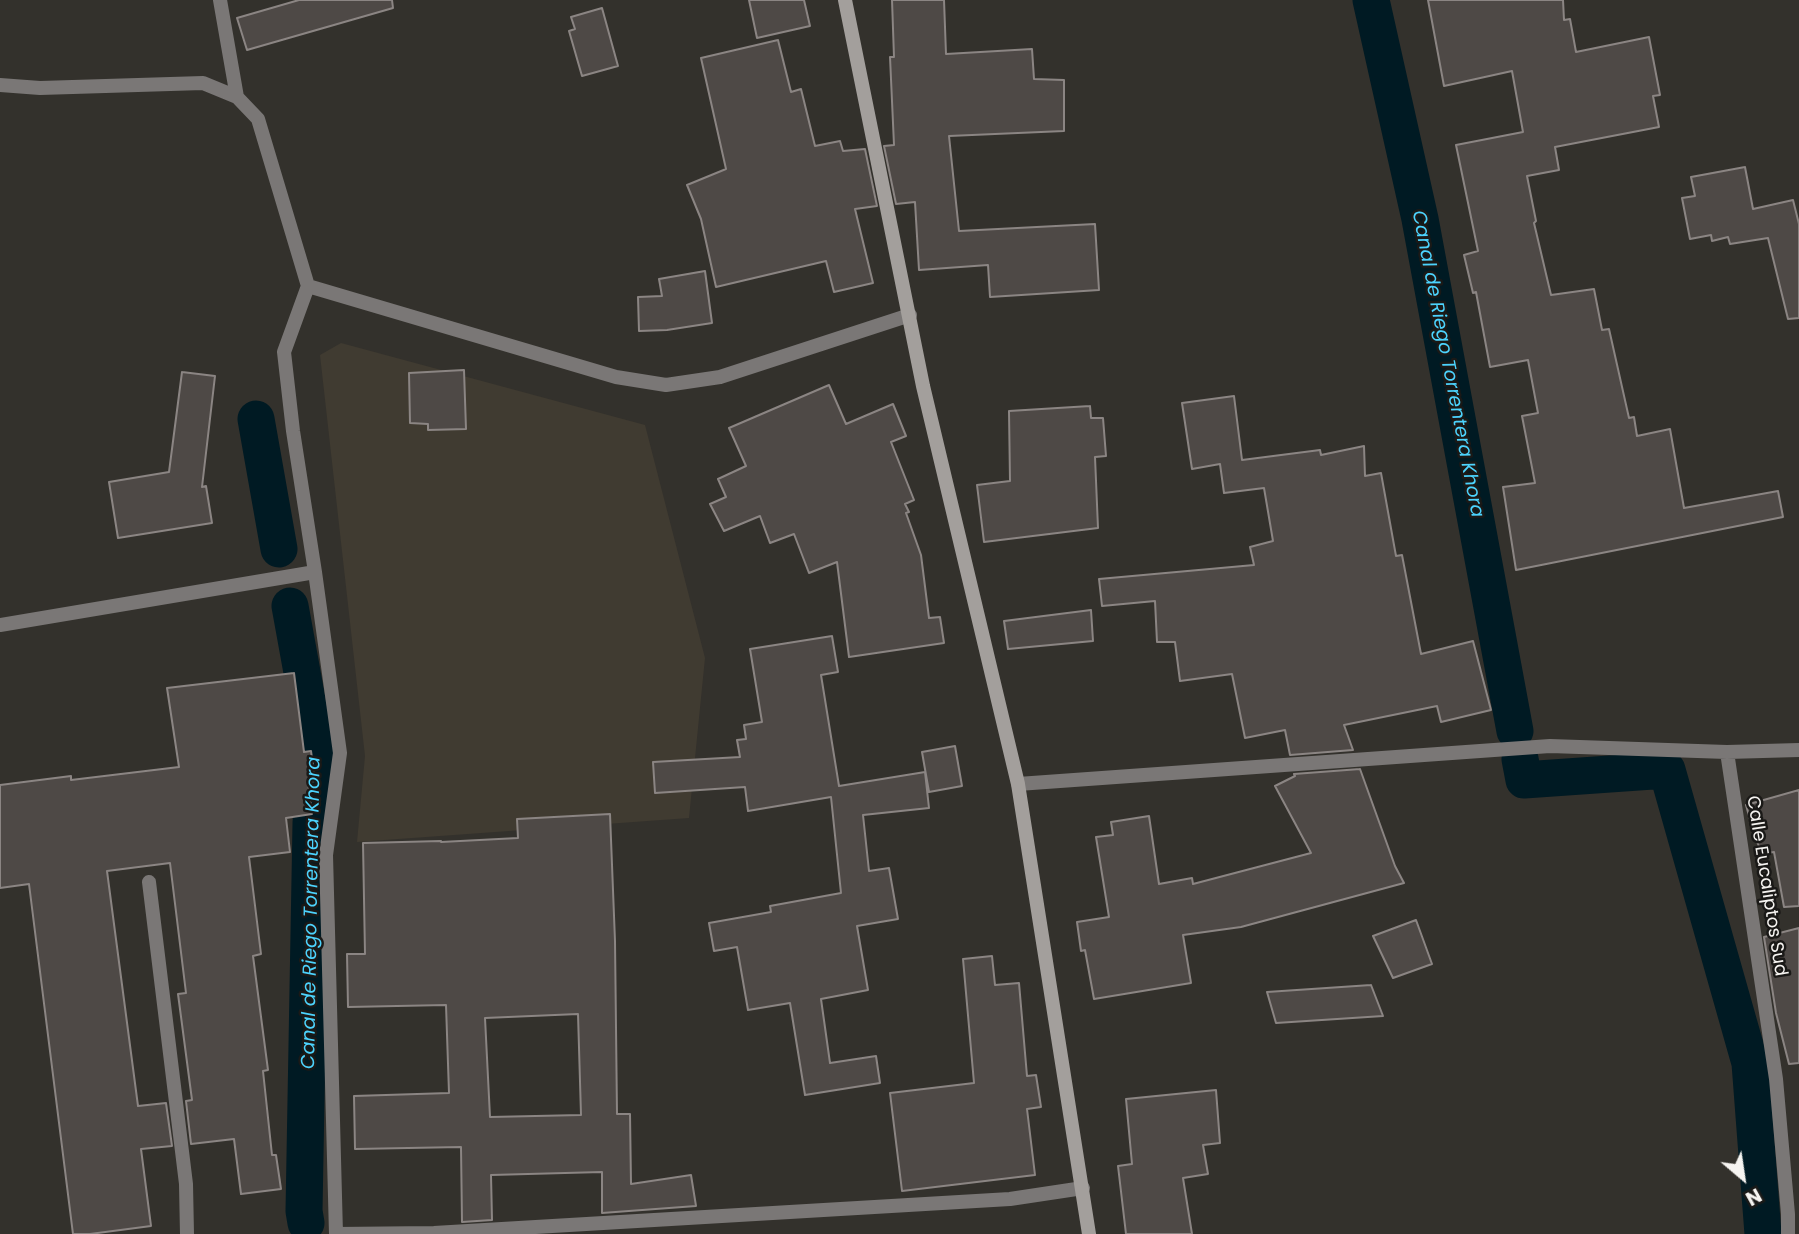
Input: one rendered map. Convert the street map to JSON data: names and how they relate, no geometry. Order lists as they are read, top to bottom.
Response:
{
  "streets": {
    "street": ["Calle Eucaliptos Sud"]
  },
  "water": ["Canal de Riego Torrentera Khora"],
  "north": "bottom right"
}
